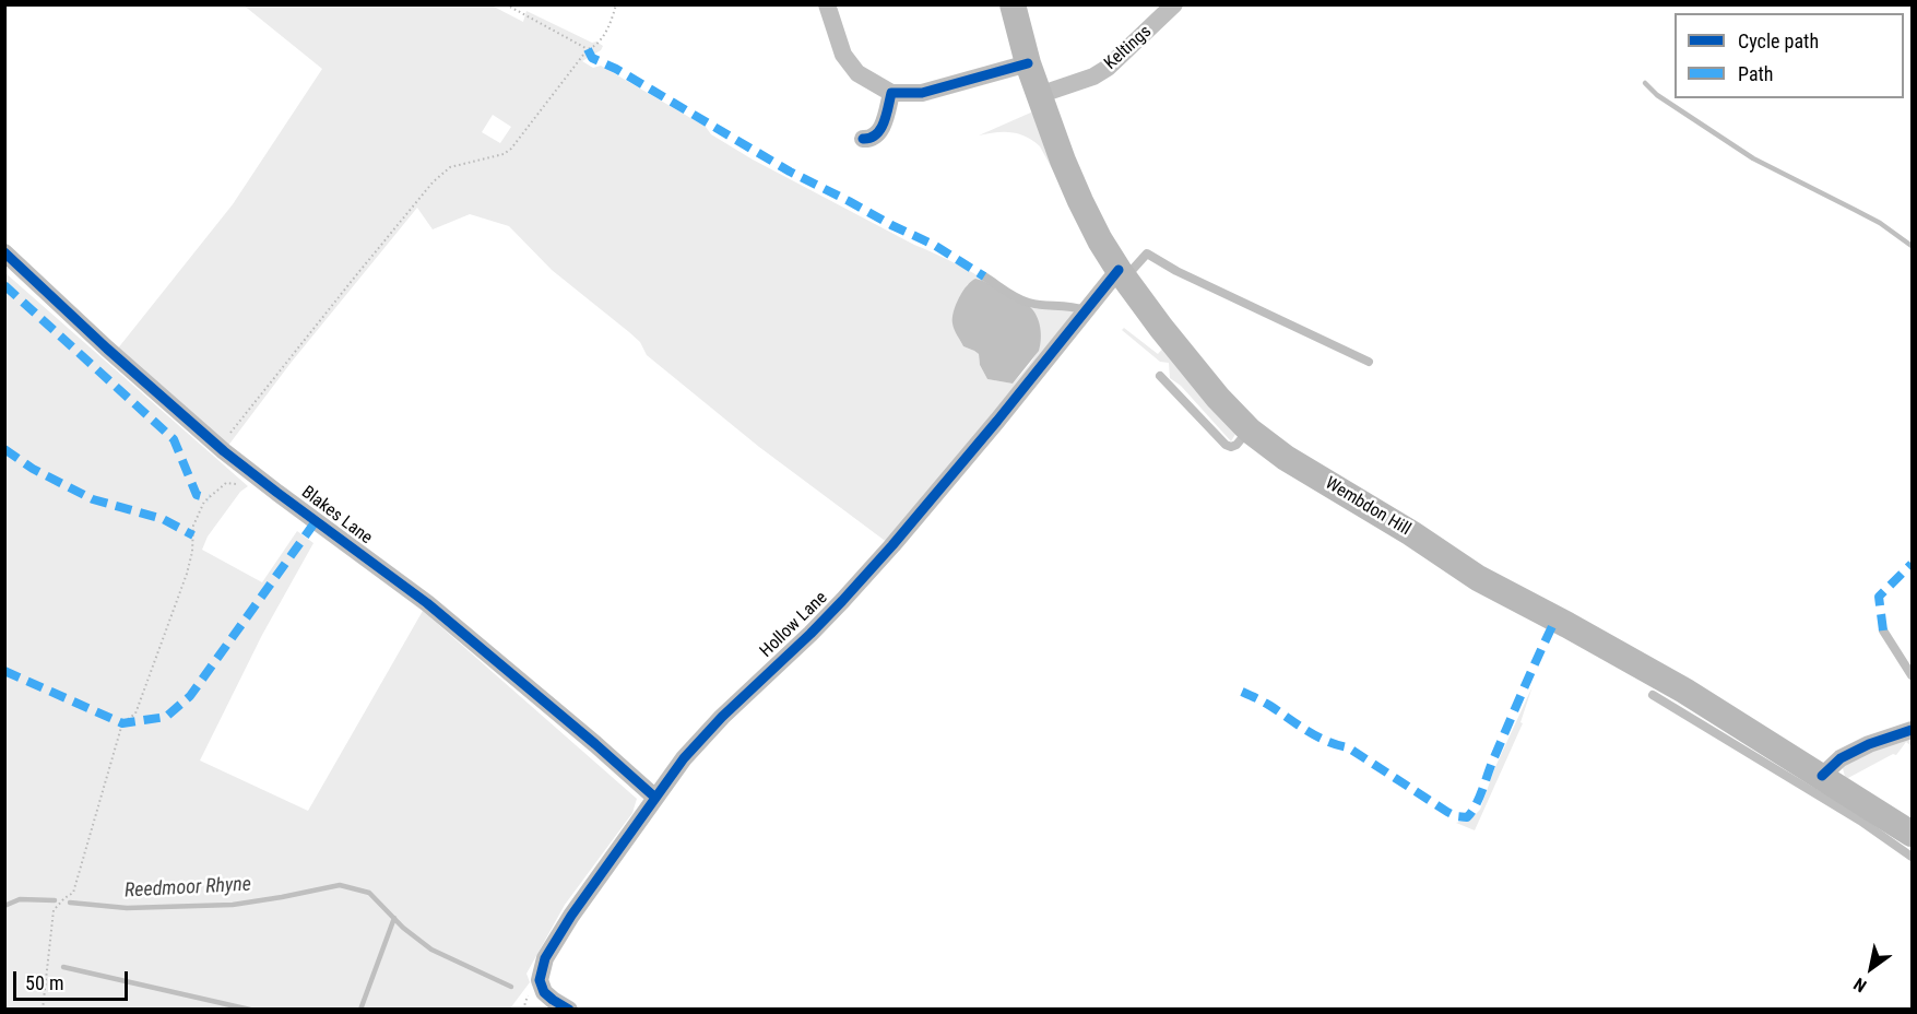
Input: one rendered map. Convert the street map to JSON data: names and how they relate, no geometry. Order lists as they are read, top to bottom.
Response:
{
  "streets": {
    "main road": ["Wembdon Hill"],
    "street": ["Keltings", "Blakes Lane", "Hollow Lane"]
  },
  "crossings": [
    ["Keltings", "Wembdon Hill"],
    ["Wembdon Hill", "Hollow Lane"],
    ["Blakes Lane", "Hollow Lane"]
  ],
  "water": ["Reedmoor Rhyne"],
  "legend": ["Cycle path", "Path"],
  "scale_bar": "50 m",
  "north": "bottom left"
}
